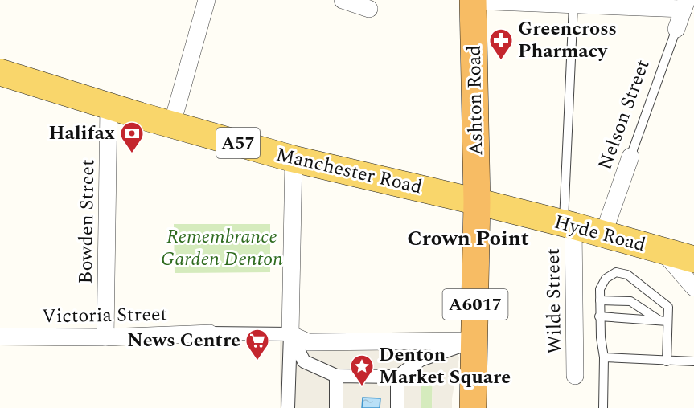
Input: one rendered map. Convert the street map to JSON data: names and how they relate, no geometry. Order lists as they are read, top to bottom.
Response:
{
  "streets": {
    "highway": ["Ashton Road", "A6017"],
    "main road": ["A57", "Manchester Road", "Hyde Road"],
    "street": [
      "Nelson Street",
      "Bowden Street",
      "Wilde Street",
      "Victoria Street"
    ]
  },
  "crossings": [
    ["Ashton Road", "Manchester Road"],
    ["Ashton Road", "Hyde Road"],
    ["Ashton Road", "A6017"],
    ["Nelson Street", "Hyde Road"],
    ["Manchester Road", "Bowden Street"],
    ["Manchester Road", "Hyde Road"],
    ["Manchester Road", "A6017"],
    ["Bowden Street", "Victoria Street"],
    ["Hyde Road", "Wilde Street"],
    ["Hyde Road", "A6017"]
  ],
  "districts": ["Crown Point"],
  "parks": ["Remembrance Garden Denton"],
  "places": {
    "pharmacy": ["Greencross Pharmacy"],
    "bank": ["Halifax"],
    "supermarket": ["News Centre"],
    "place": ["Denton Market Square"]
  }
}
